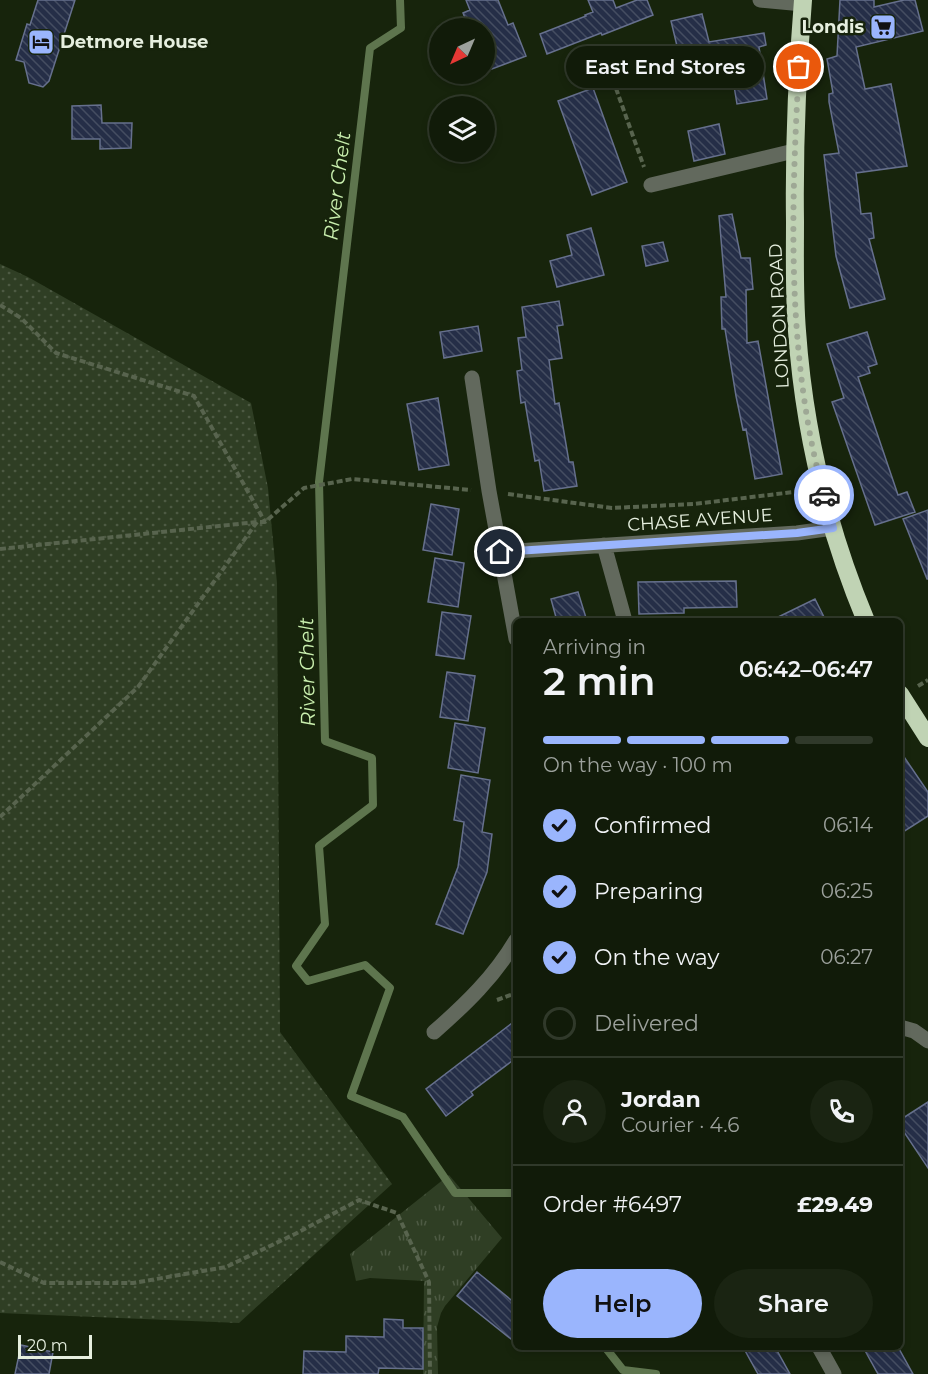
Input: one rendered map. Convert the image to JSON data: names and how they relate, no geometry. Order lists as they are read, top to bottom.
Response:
{
  "streets": {
    "highway": ["LONDON ROAD"],
    "street": ["CHASE AVENUE"]
  },
  "crossings": [
    ["LONDON ROAD", "CHASE AVENUE"]
  ],
  "water": ["River Chelt"],
  "places": {
    "supermarket": ["Londis"],
    "hotel": ["Detmore House"],
    "other": ["East End Stores"]
  },
  "scale_bar": "20 m",
  "north": "bottom left",
  "page": {
    "bubble": "East End Stores",
    "heading": ["2 min", "Arriving in", "06:42–06:47"],
    "panel": [
      "Jordan",
      "Courier · 4.6",
      "Order #6497",
      "£29.49"
    ],
    "bar": "On the way · 100 m",
    "list": [
      ["Confirmed", "06:14"],
      ["Preparing", "06:25"],
      ["On the way", "06:27"],
      "Delivered"
    ],
    "buttons": ["Help", "Share"],
    "scale": "20 m"
  }
}
